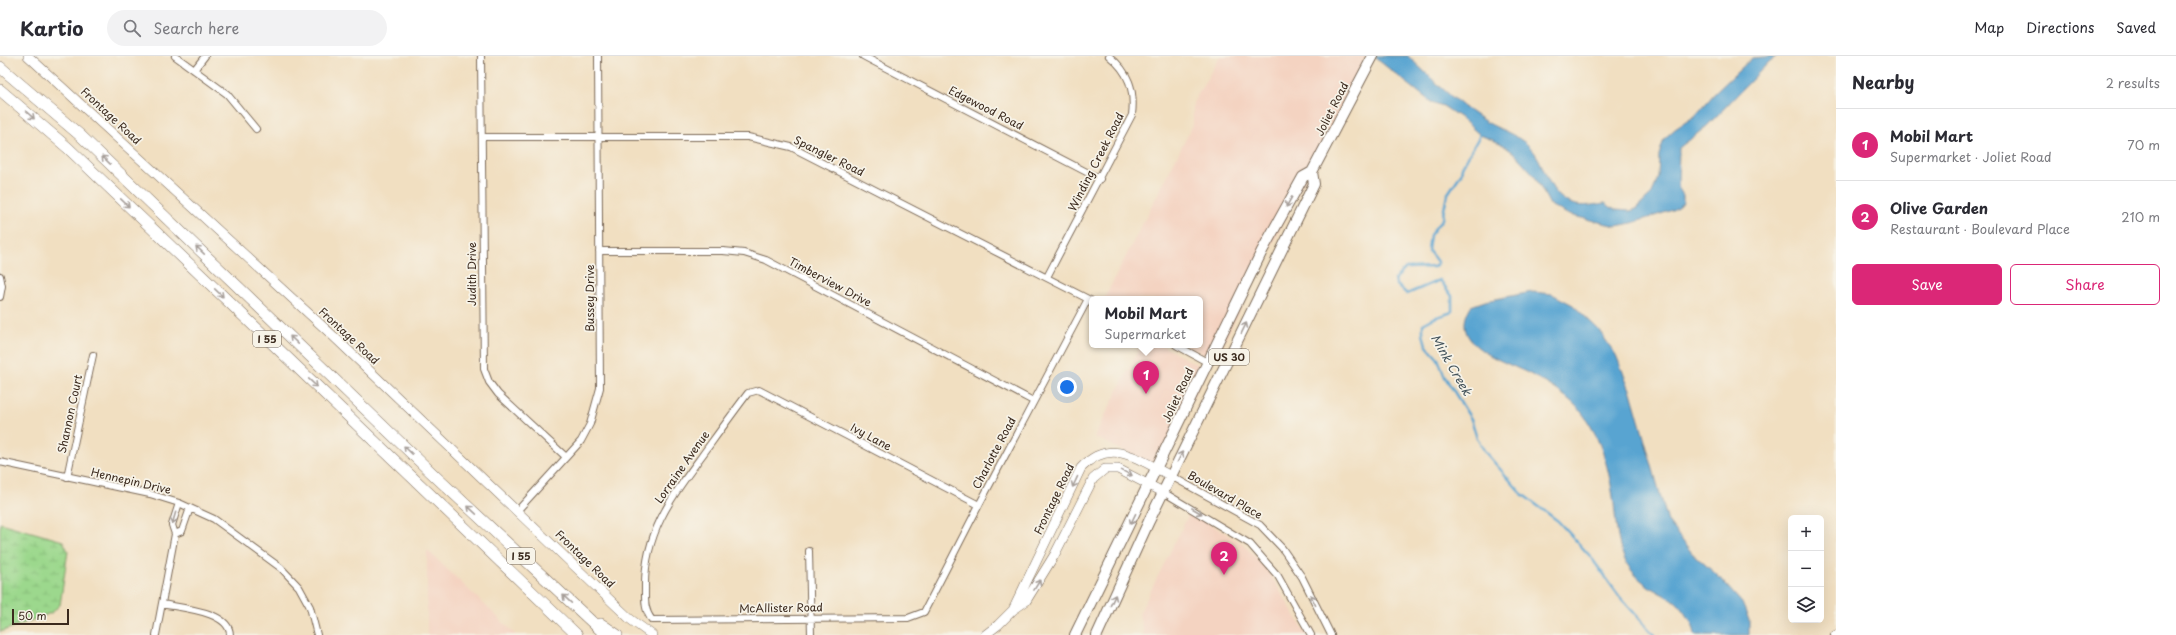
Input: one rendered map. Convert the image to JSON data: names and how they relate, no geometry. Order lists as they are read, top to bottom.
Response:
{
  "streets": {
    "highway": ["I 55"],
    "main road": ["Joliet Road", "US 30"],
    "street": [
      "Edgewood Road",
      "Frontage Road",
      "Spangler Road",
      "Winding Creek Road",
      "Judith Drive",
      "Timberview Drive",
      "Bussey Drive",
      "Shannon Court",
      "Ivy Lane",
      "Charlotte Road",
      "Lorraine Avenue",
      "Hennepin Drive",
      "Boulevard Place",
      "McAllister Road"
    ]
  },
  "crossings": [
    ["Edgewood Road", "Winding Creek Road"],
    ["Joliet Road", "Frontage Road"],
    ["Joliet Road", "Boulevard Place"],
    ["Frontage Road", "Bussey Drive"],
    ["Frontage Road", "Boulevard Place"],
    ["Spangler Road", "Winding Creek Road"],
    ["Spangler Road", "Judith Drive"],
    ["Spangler Road", "Bussey Drive"],
    ["Judith Drive", "Bussey Drive"],
    ["Timberview Drive", "Bussey Drive"],
    ["Timberview Drive", "Charlotte Road"],
    ["Shannon Court", "Hennepin Drive"],
    ["Ivy Lane", "Charlotte Road"],
    ["Ivy Lane", "Lorraine Avenue"],
    ["Charlotte Road", "McAllister Road"],
    ["Lorraine Avenue", "McAllister Road"]
  ],
  "water": ["Mink Creek"],
  "scale_bar": "50 m",
  "page": {
    "header": "Kartio",
    "search": "Search here",
    "nav": ["Map", "Directions", "Saved"],
    "heading": ["Nearby", "2 results"],
    "list": [
      {
        "mark": "1",
        "name": "Mobil Mart",
        "note": "Supermarket · Joliet Road",
        "value": "70 m"
      },
      {
        "mark": "2",
        "name": "Olive Garden",
        "note": "Restaurant · Boulevard Place",
        "value": "210 m"
      }
    ],
    "buttons": ["Save", "Share"],
    "popup": ["Mobil Mart", "Supermarket"],
    "pins": ["1", "2"],
    "map_buttons": ["+", "−"],
    "scale": "50 m"
  }
}
